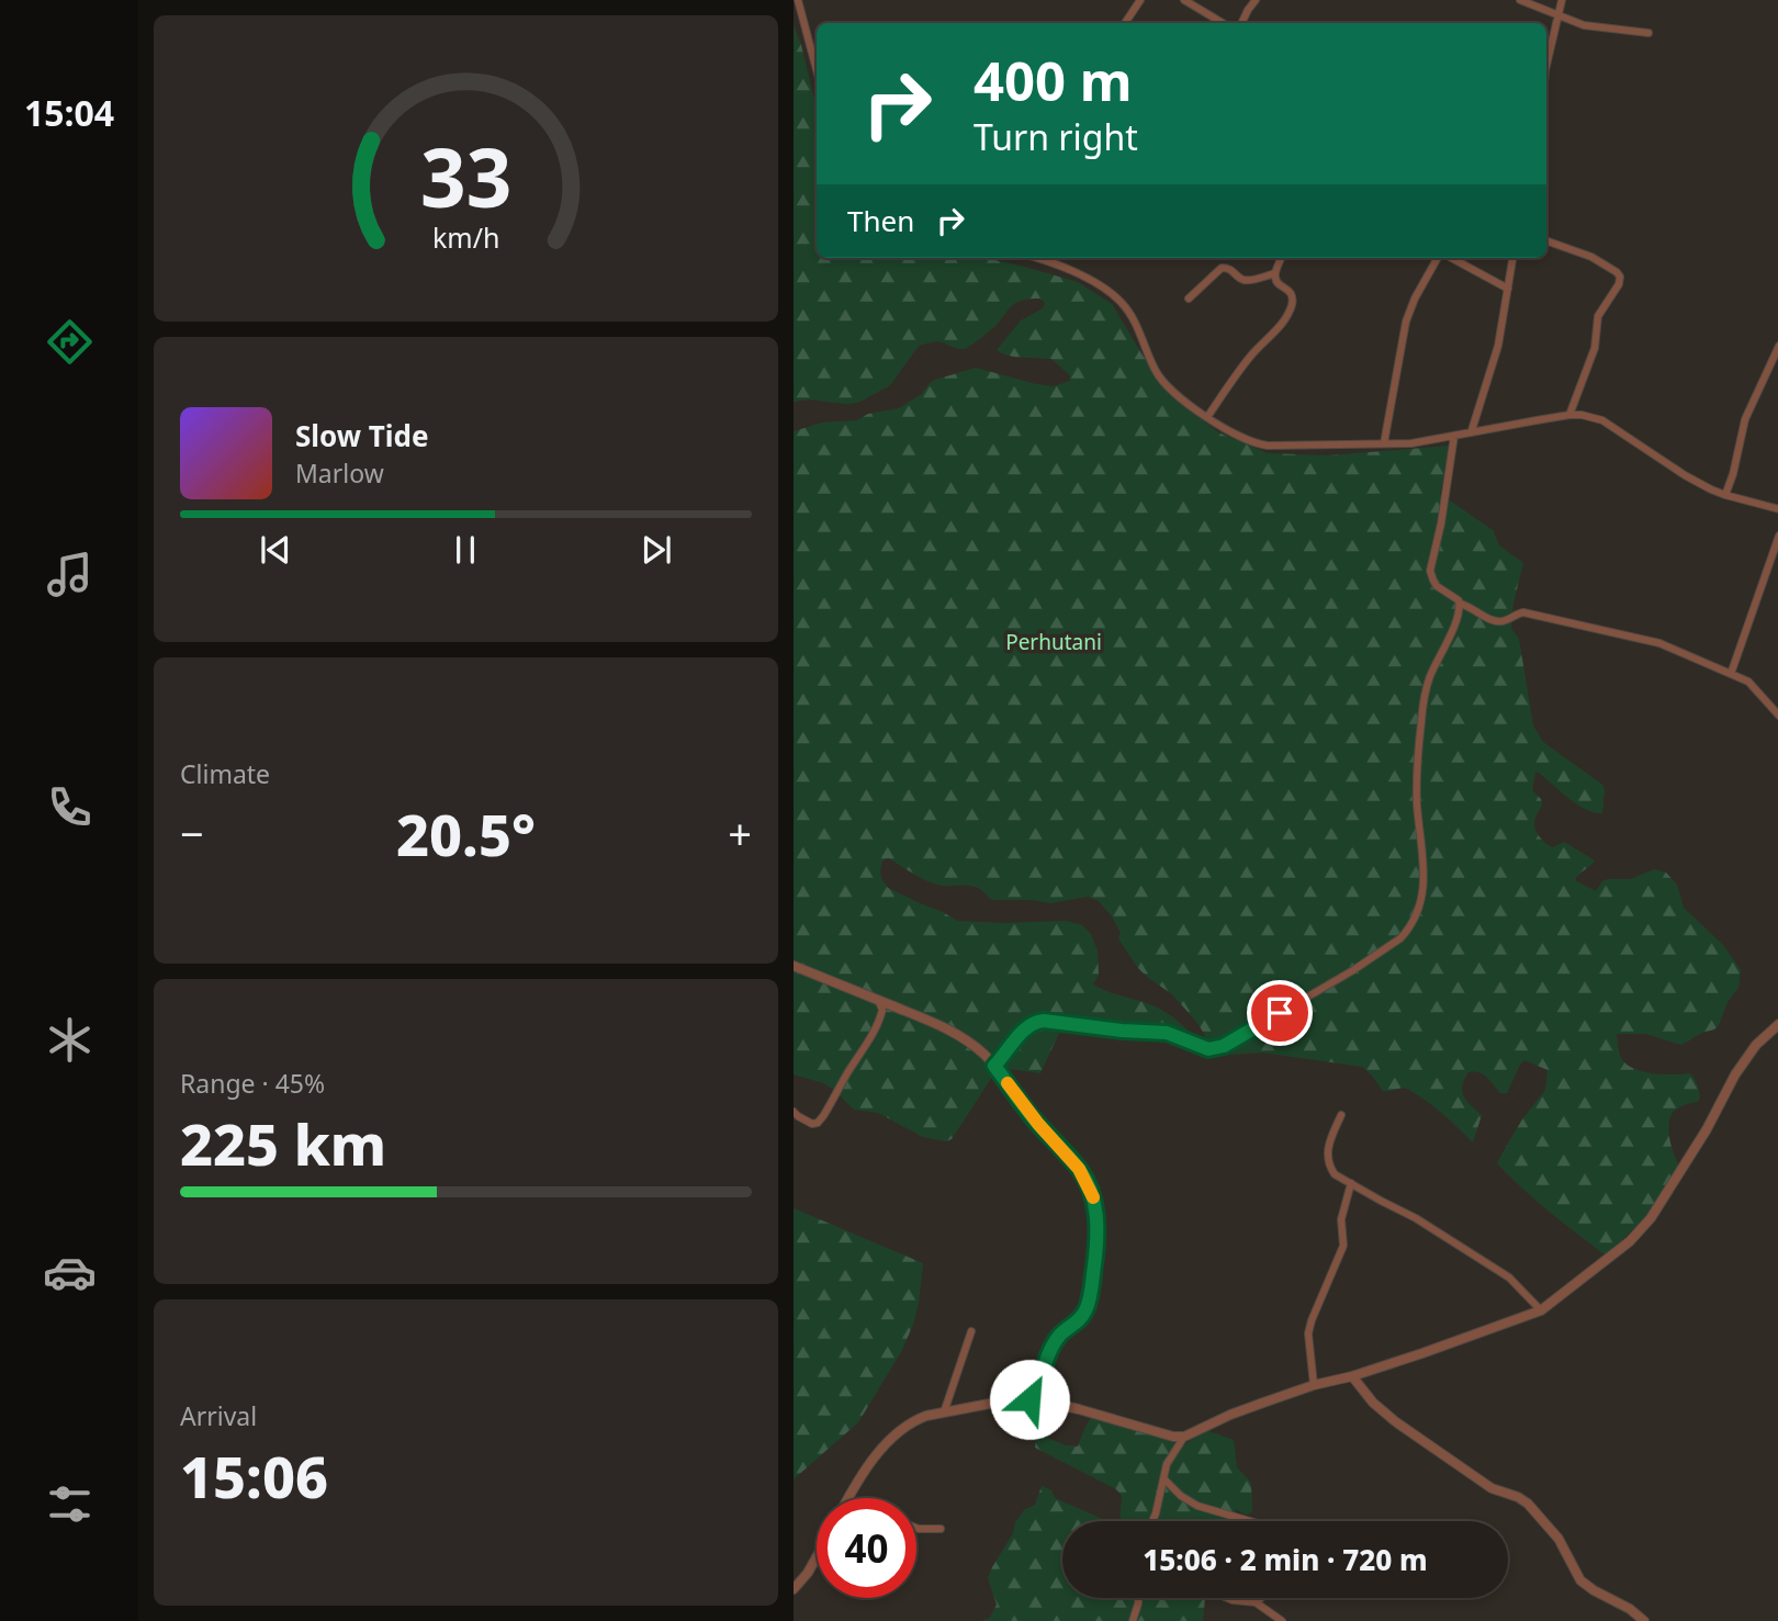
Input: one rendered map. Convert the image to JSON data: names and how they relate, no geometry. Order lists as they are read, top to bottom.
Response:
{
  "parks": ["Perhutani"],
  "page": {
    "tabs": "15:04",
    "turn": ["400 m", "Turn right"],
    "then": "Then",
    "song": ["Slow Tide", "Marlow"],
    "tile": [
      "Climate",
      ["Range · 45%", "225 km"],
      ["Arrival", "15:06"]
    ],
    "heat": ["−", "20.5°", "+"],
    "limit": "40",
    "trip": "15:06 · 2 min · 720 m",
    "gauge": ["33", "km/h"]
  }
}
